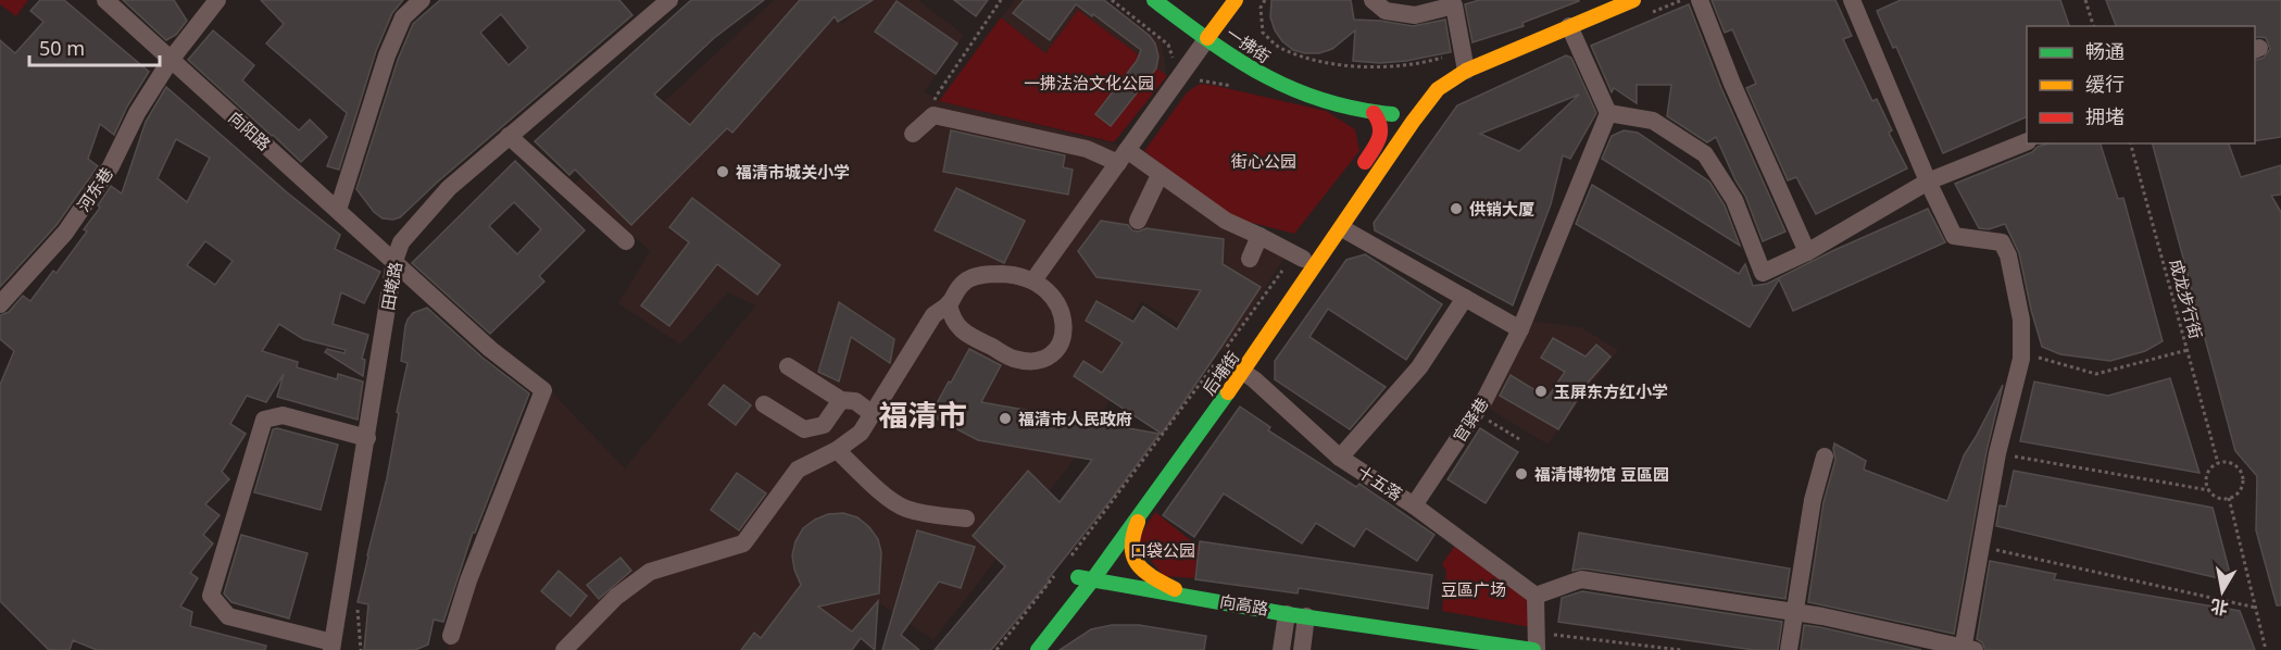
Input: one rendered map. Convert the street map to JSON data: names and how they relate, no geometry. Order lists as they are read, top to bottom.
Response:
{
  "streets": {
    "main road": ["一拂街", "后埔街", "向高路"],
    "street": [
      "向阳路",
      "河东巷",
      "田墘路",
      "官驿巷",
      "十五落"
    ],
    "path": ["成龙步行街"]
  },
  "crossings": [
    ["一拂街", "后埔街"],
    ["向阳路", "河东巷"],
    ["向阳路", "田墘路"],
    ["后埔街", "十五落"],
    ["后埔街", "向高路"],
    ["官驿巷", "十五落"]
  ],
  "districts": ["福清市"],
  "parks": [
    "一拂法治文化公园",
    "街心公园",
    "口袋公园",
    "豆區广场"
  ],
  "places": [
    "福清市城关小学",
    "供销大厦",
    "玉屏东方红小学",
    "福清市人民政府",
    "福清博物馆 豆區园"
  ],
  "legend": ["畅通", "缓行", "拥堵"],
  "scale_bar": "50 m",
  "north": "bottom"
}
